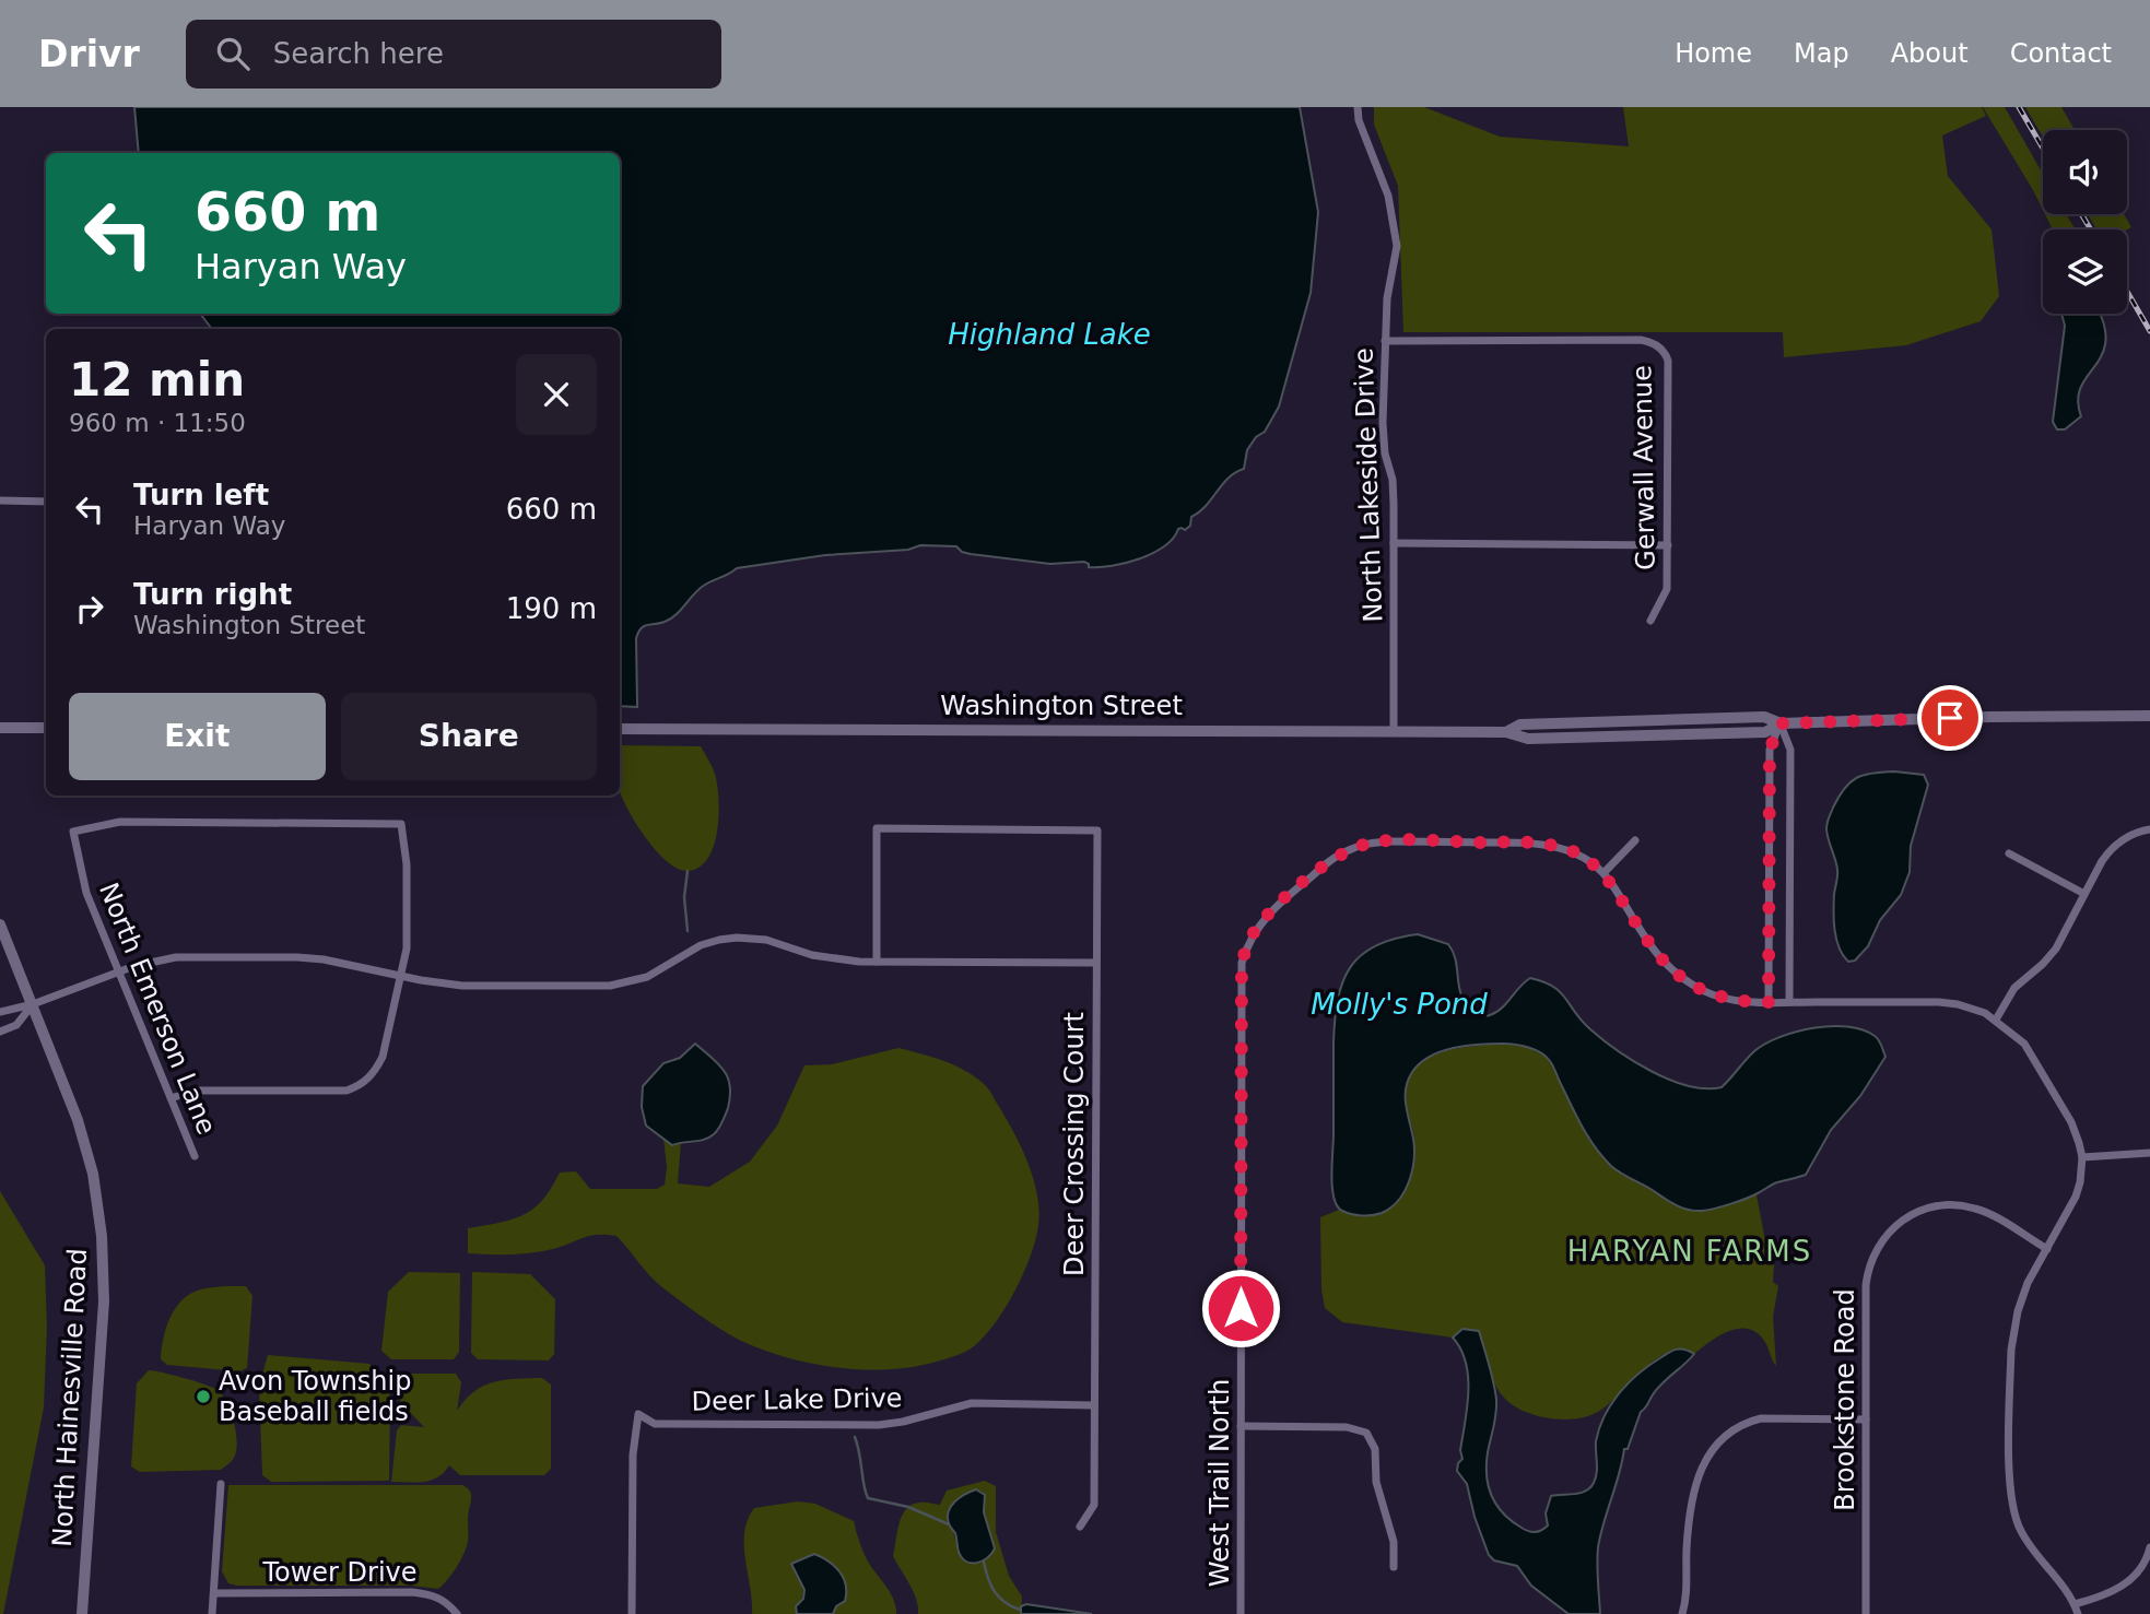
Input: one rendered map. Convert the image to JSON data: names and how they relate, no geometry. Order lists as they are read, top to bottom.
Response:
{
  "streets": {
    "main road": ["Washington Street", "North Hainesville Road"],
    "street": [
      "Gerwall Avenue",
      "North Lakeside Drive",
      "North Emerson Lane",
      "Deer Crossing Court",
      "Deer Lake Drive",
      "Brookstone Road",
      "West Trail North",
      "Tower Drive"
    ]
  },
  "crossings": [
    ["Gerwall Avenue", "North Lakeside Drive"],
    ["North Lakeside Drive", "Washington Street"],
    ["Deer Crossing Court", "Deer Lake Drive"]
  ],
  "districts": ["HARYAN FARMS"],
  "water": ["Highland Lake", "Molly's Pond"],
  "places": ["Avon Township Baseball fields"],
  "page": {
    "header": "Drivr",
    "search": "Search here",
    "nav": [
      "Home",
      "Map",
      "About",
      "Contact"
    ],
    "turn": ["660 m", "Haryan Way"],
    "heading": ["12 min", "960 m · 11:50"],
    "list": [
      {
        "name": "Turn left",
        "note": "Haryan Way",
        "value": "660 m"
      },
      {
        "name": "Turn right",
        "note": "Washington Street",
        "value": "190 m"
      }
    ],
    "buttons": ["Exit", "Share"]
  }
}
